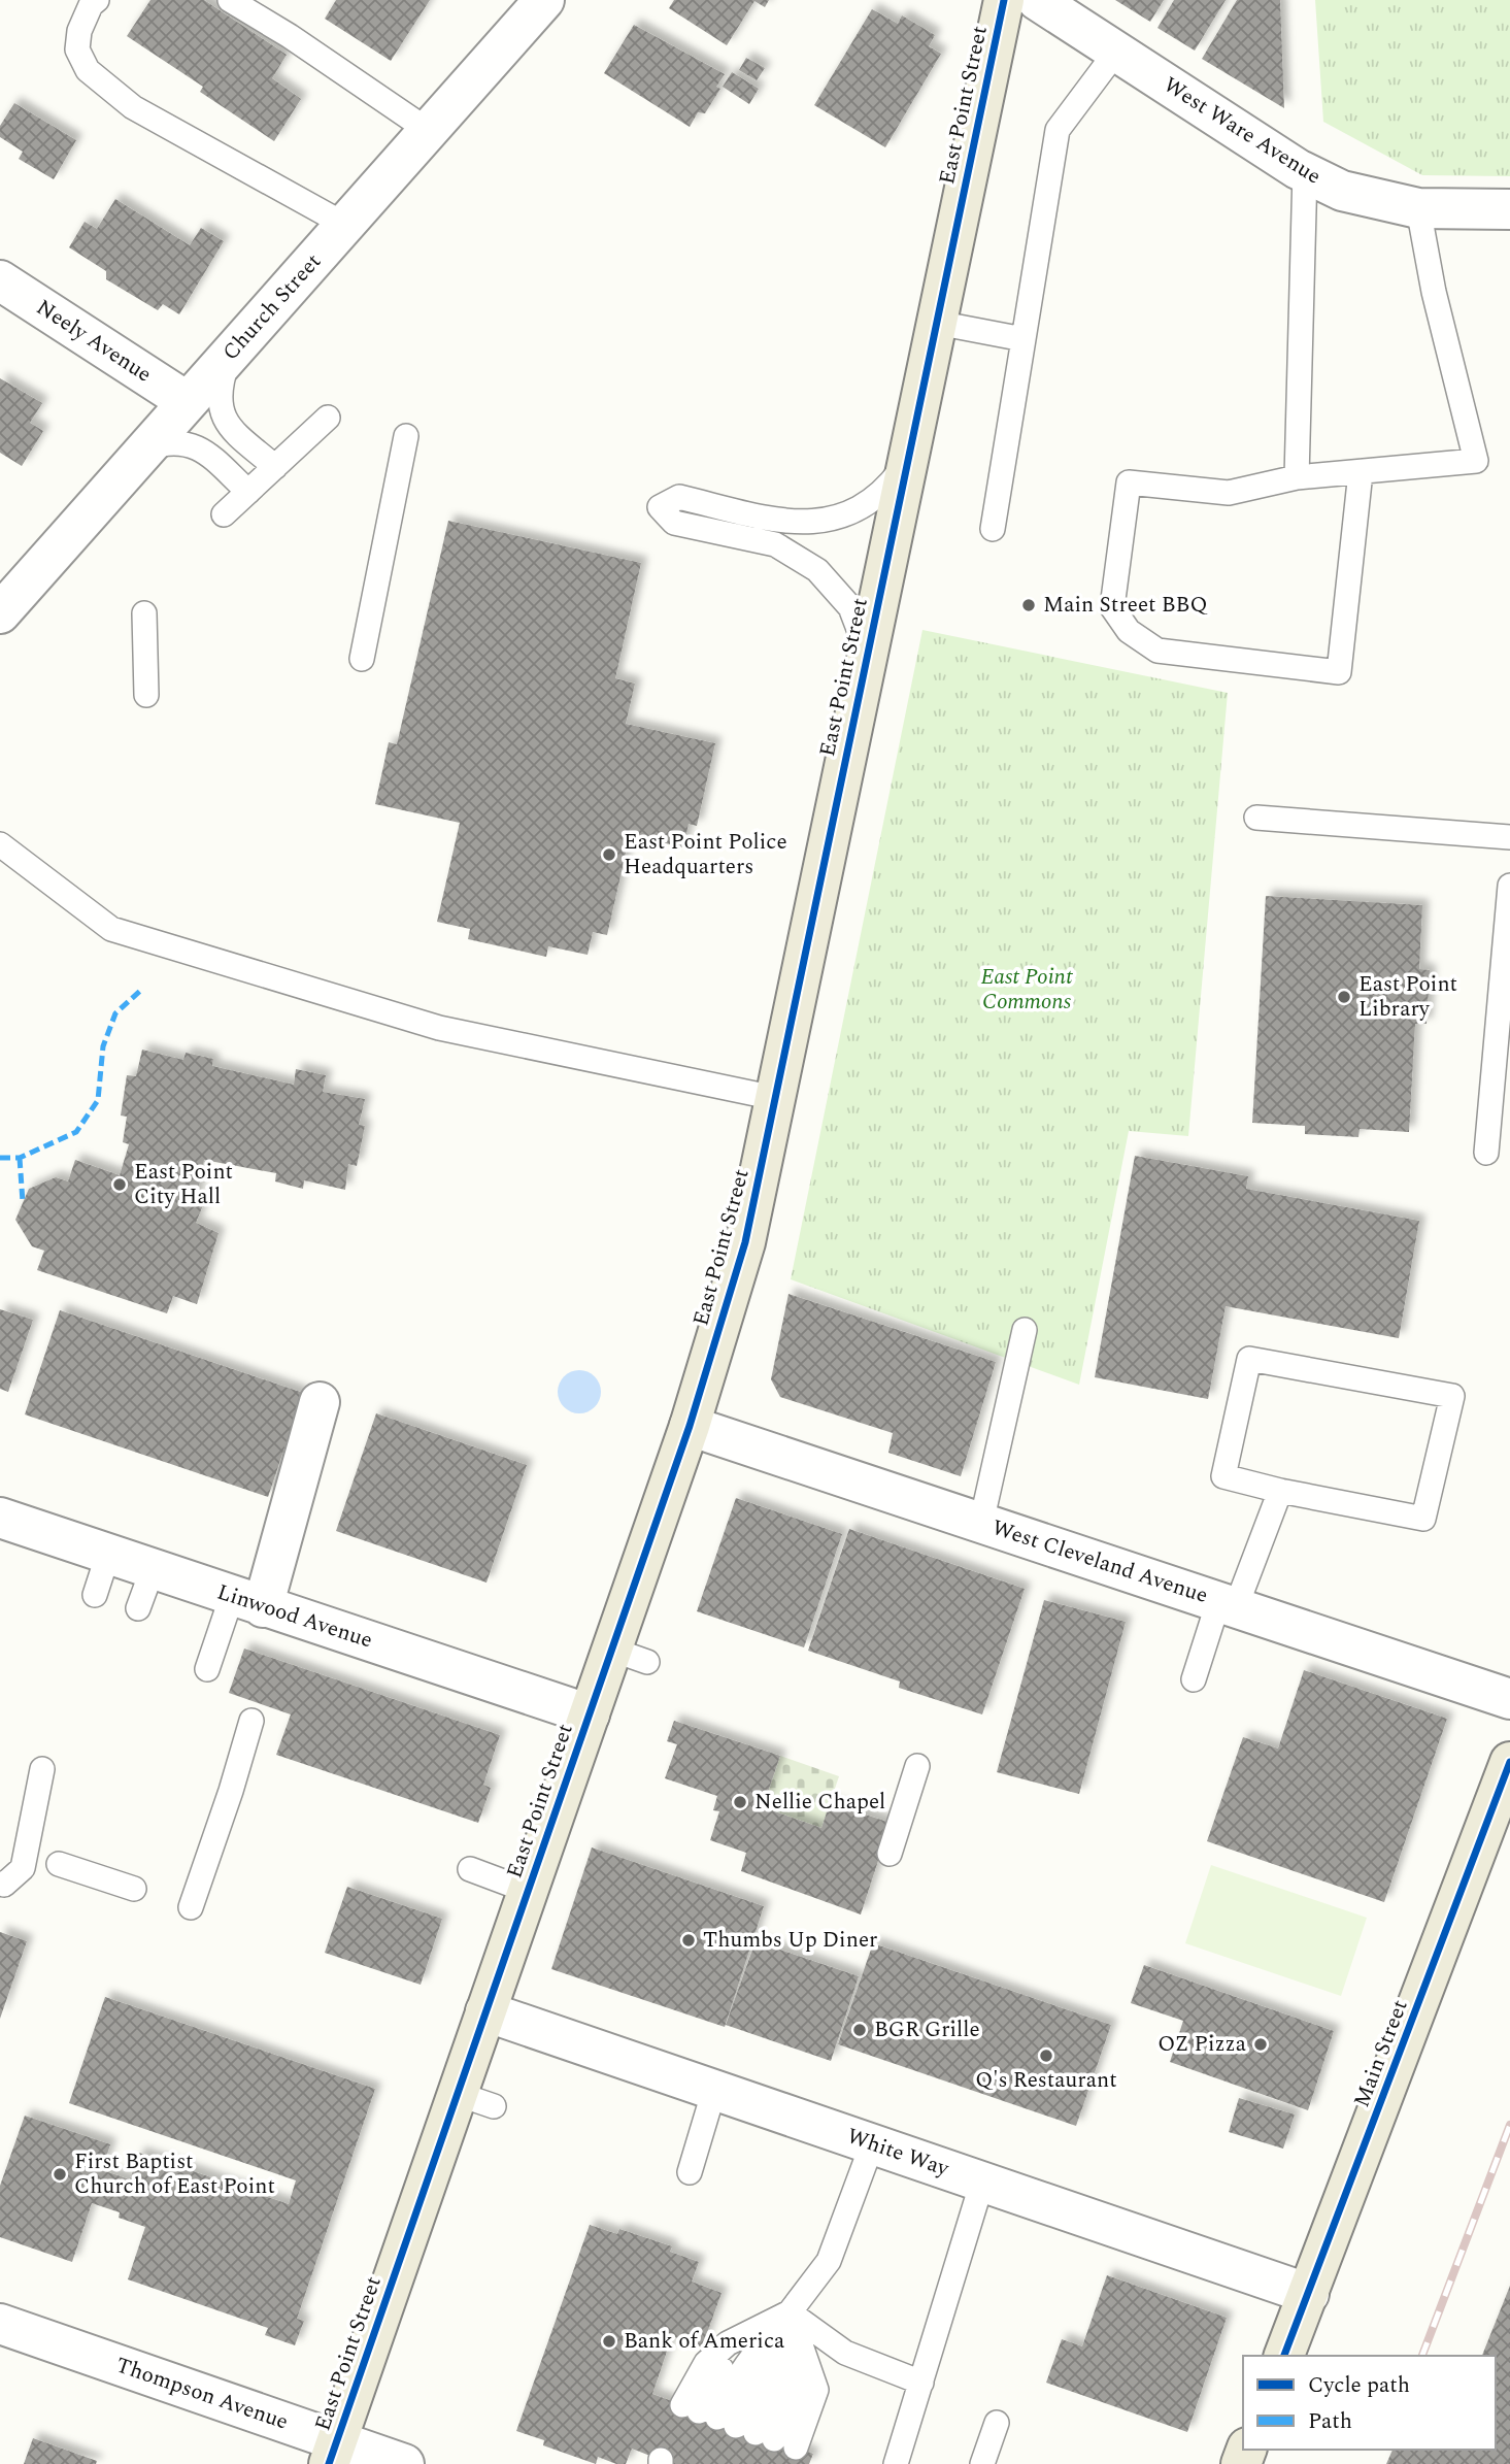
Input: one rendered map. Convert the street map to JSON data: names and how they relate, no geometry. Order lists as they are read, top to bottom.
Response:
{
  "streets": {
    "main road": ["East Point Street", "Main Street"],
    "street": [
      "West Ware Avenue",
      "Church Street",
      "Neely Avenue",
      "West Cleveland Avenue",
      "Linwood Avenue",
      "White Way",
      "Thompson Avenue"
    ]
  },
  "crossings": [
    ["East Point Street", "West Cleveland Avenue"],
    ["East Point Street", "Linwood Avenue"],
    ["East Point Street", "White Way"],
    ["East Point Street", "Thompson Avenue"],
    ["Church Street", "Neely Avenue"],
    ["Main Street", "White Way"]
  ],
  "parks": ["East Point Commons"],
  "places": [
    "Main Street BBQ",
    "East Point Police Headquarters",
    "East Point Library",
    "East Point City Hall",
    "Nellie Chapel",
    "Thumbs Up Diner",
    "BGR Grille",
    "OZ Pizza",
    "Q's Restaurant",
    "First Baptist Church of East Point",
    "Bank of America"
  ],
  "legend": ["Cycle path", "Path"]
}
